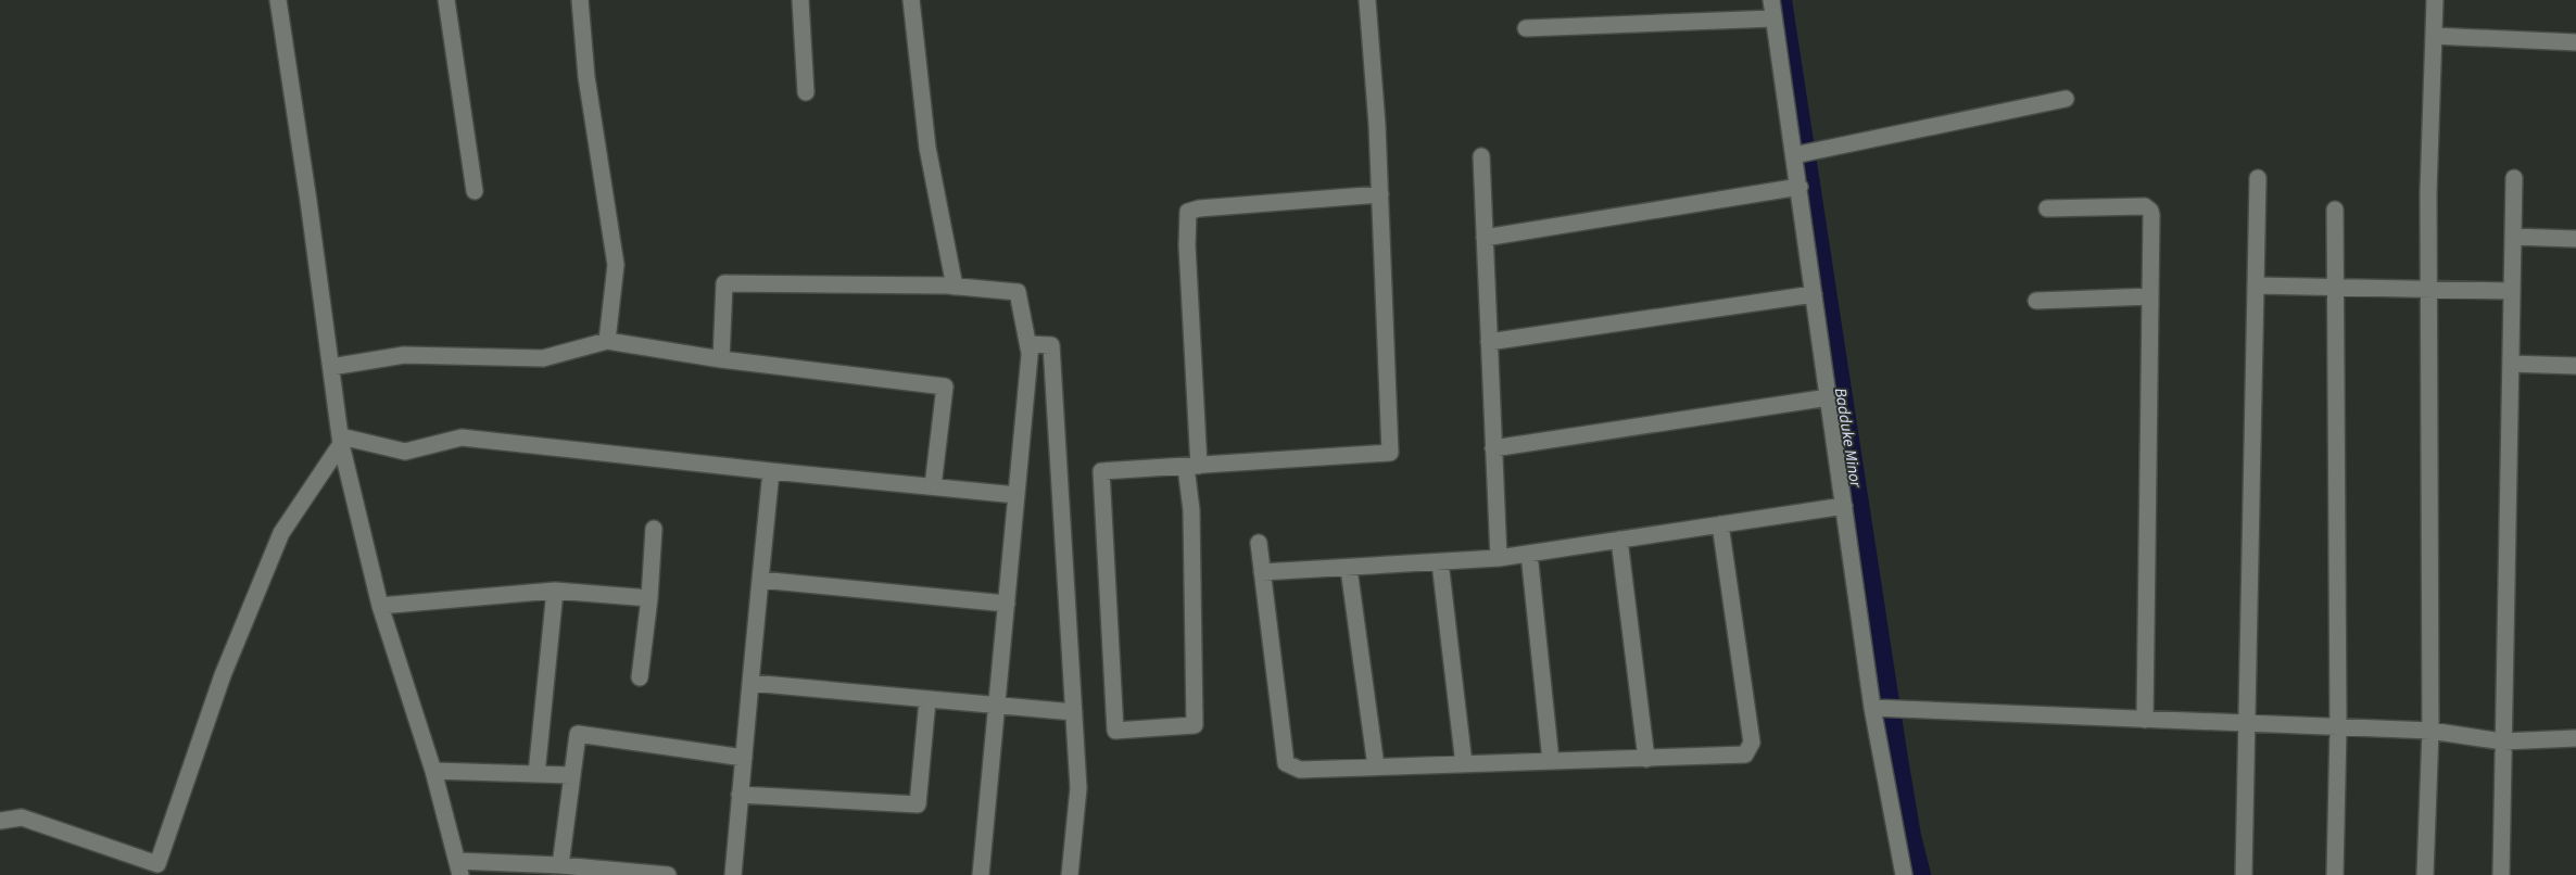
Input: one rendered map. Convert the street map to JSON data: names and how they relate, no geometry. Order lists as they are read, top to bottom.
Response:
{
  "water": ["Badduke Minor"]
}
